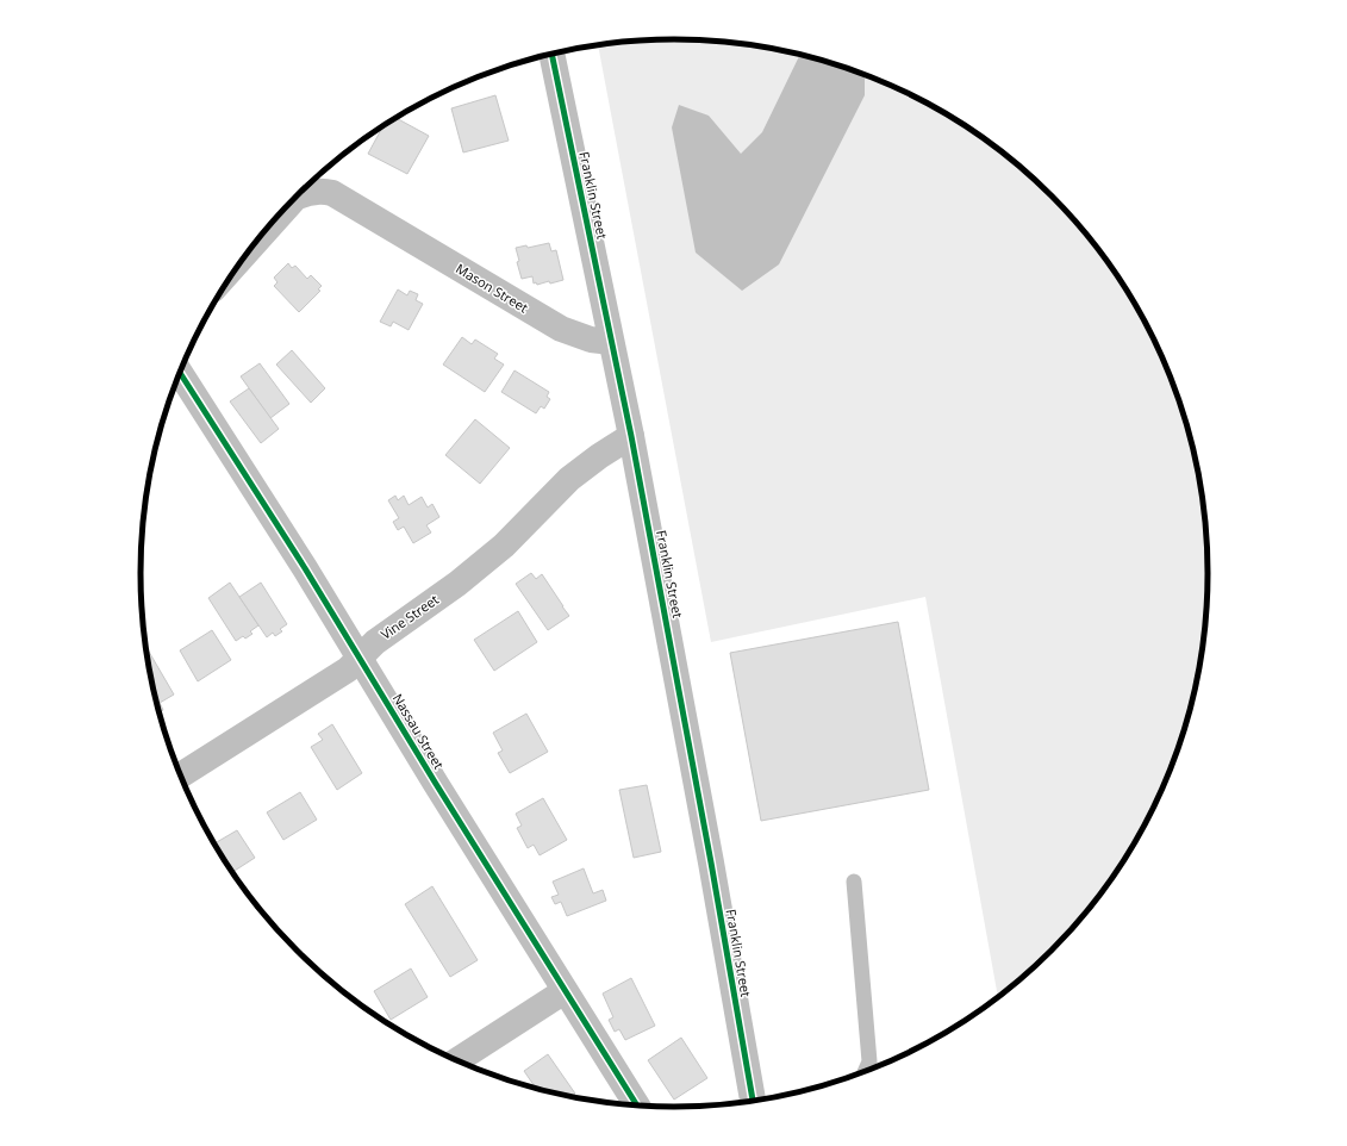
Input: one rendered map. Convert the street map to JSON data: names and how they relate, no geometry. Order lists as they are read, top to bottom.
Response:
{
  "streets": {
    "street": [
      "Franklin Street",
      "Mason Street",
      "Vine Street",
      "Nassau Street"
    ]
  },
  "crossings": [
    ["Franklin Street", "Mason Street"],
    ["Franklin Street", "Vine Street"],
    ["Vine Street", "Nassau Street"]
  ]
}
